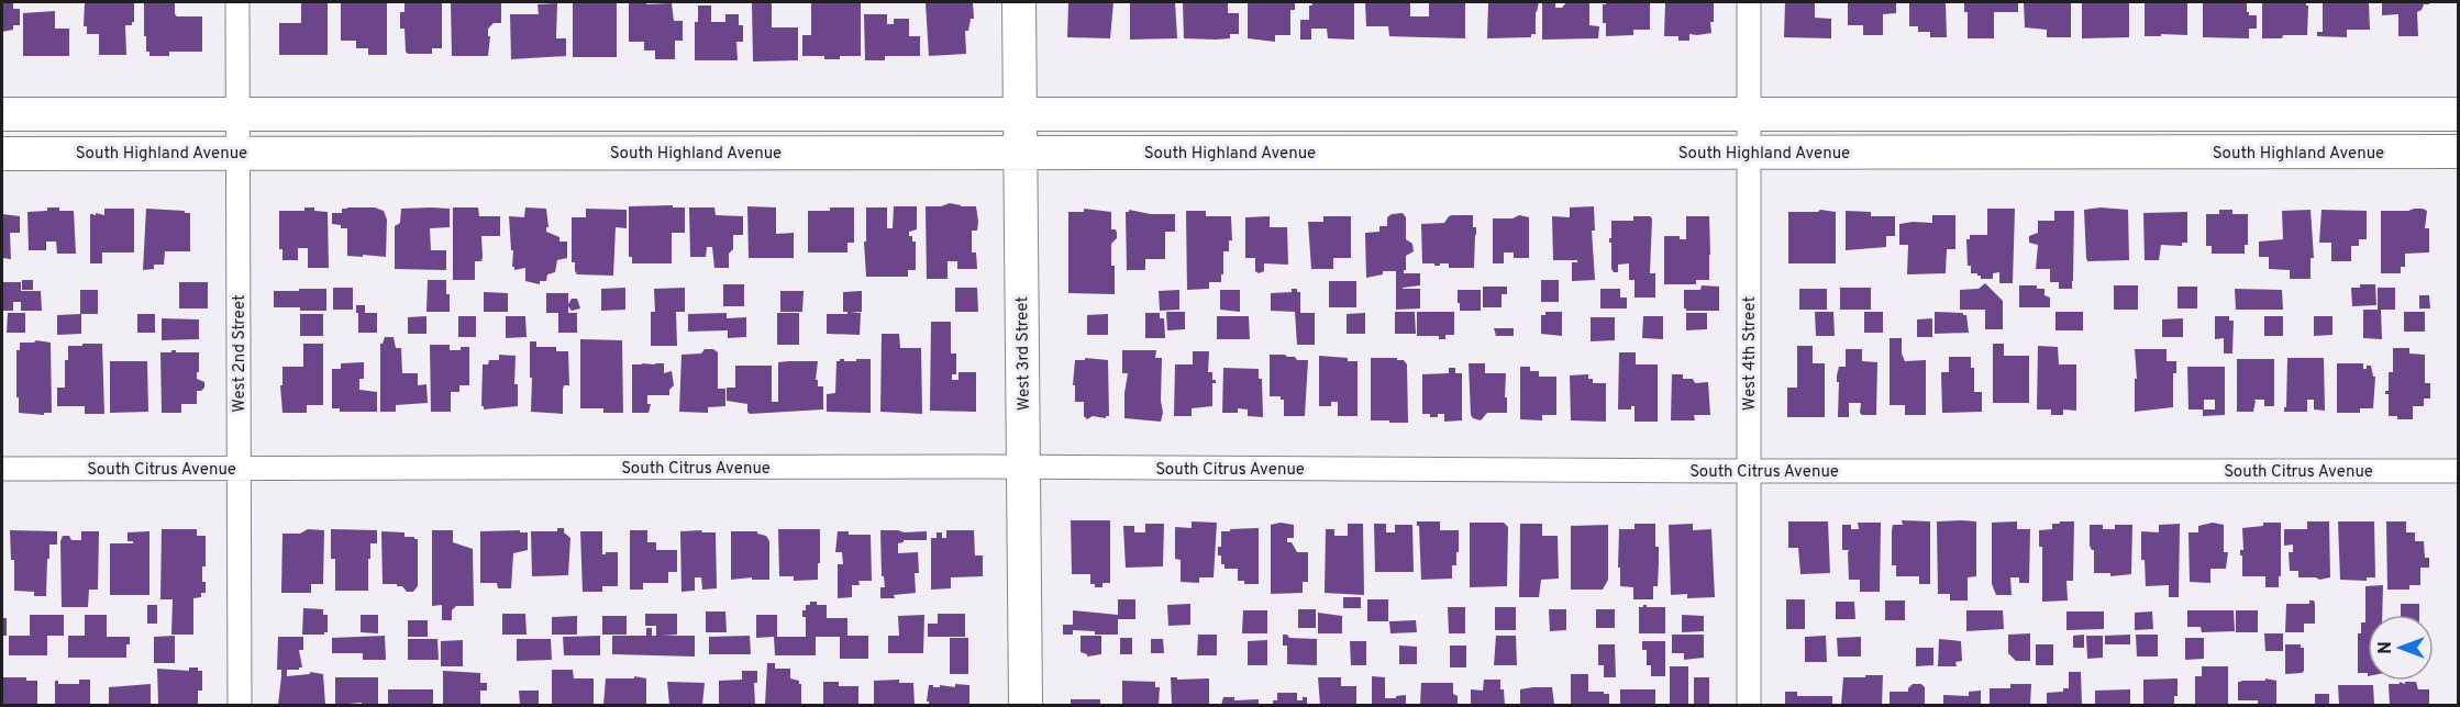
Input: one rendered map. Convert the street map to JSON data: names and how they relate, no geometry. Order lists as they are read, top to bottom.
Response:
{
  "streets": {
    "main road": ["South Highland Avenue", "West 3rd Street"],
    "street": ["West 2nd Street", "West 4th Street", "South Citrus Avenue"]
  },
  "crossings": [
    ["South Highland Avenue", "West 2nd Street"],
    ["South Highland Avenue", "West 3rd Street"],
    ["South Highland Avenue", "West 4th Street"],
    ["West 2nd Street", "South Citrus Avenue"],
    ["West 3rd Street", "South Citrus Avenue"],
    ["West 4th Street", "South Citrus Avenue"]
  ],
  "north": "left"
}
